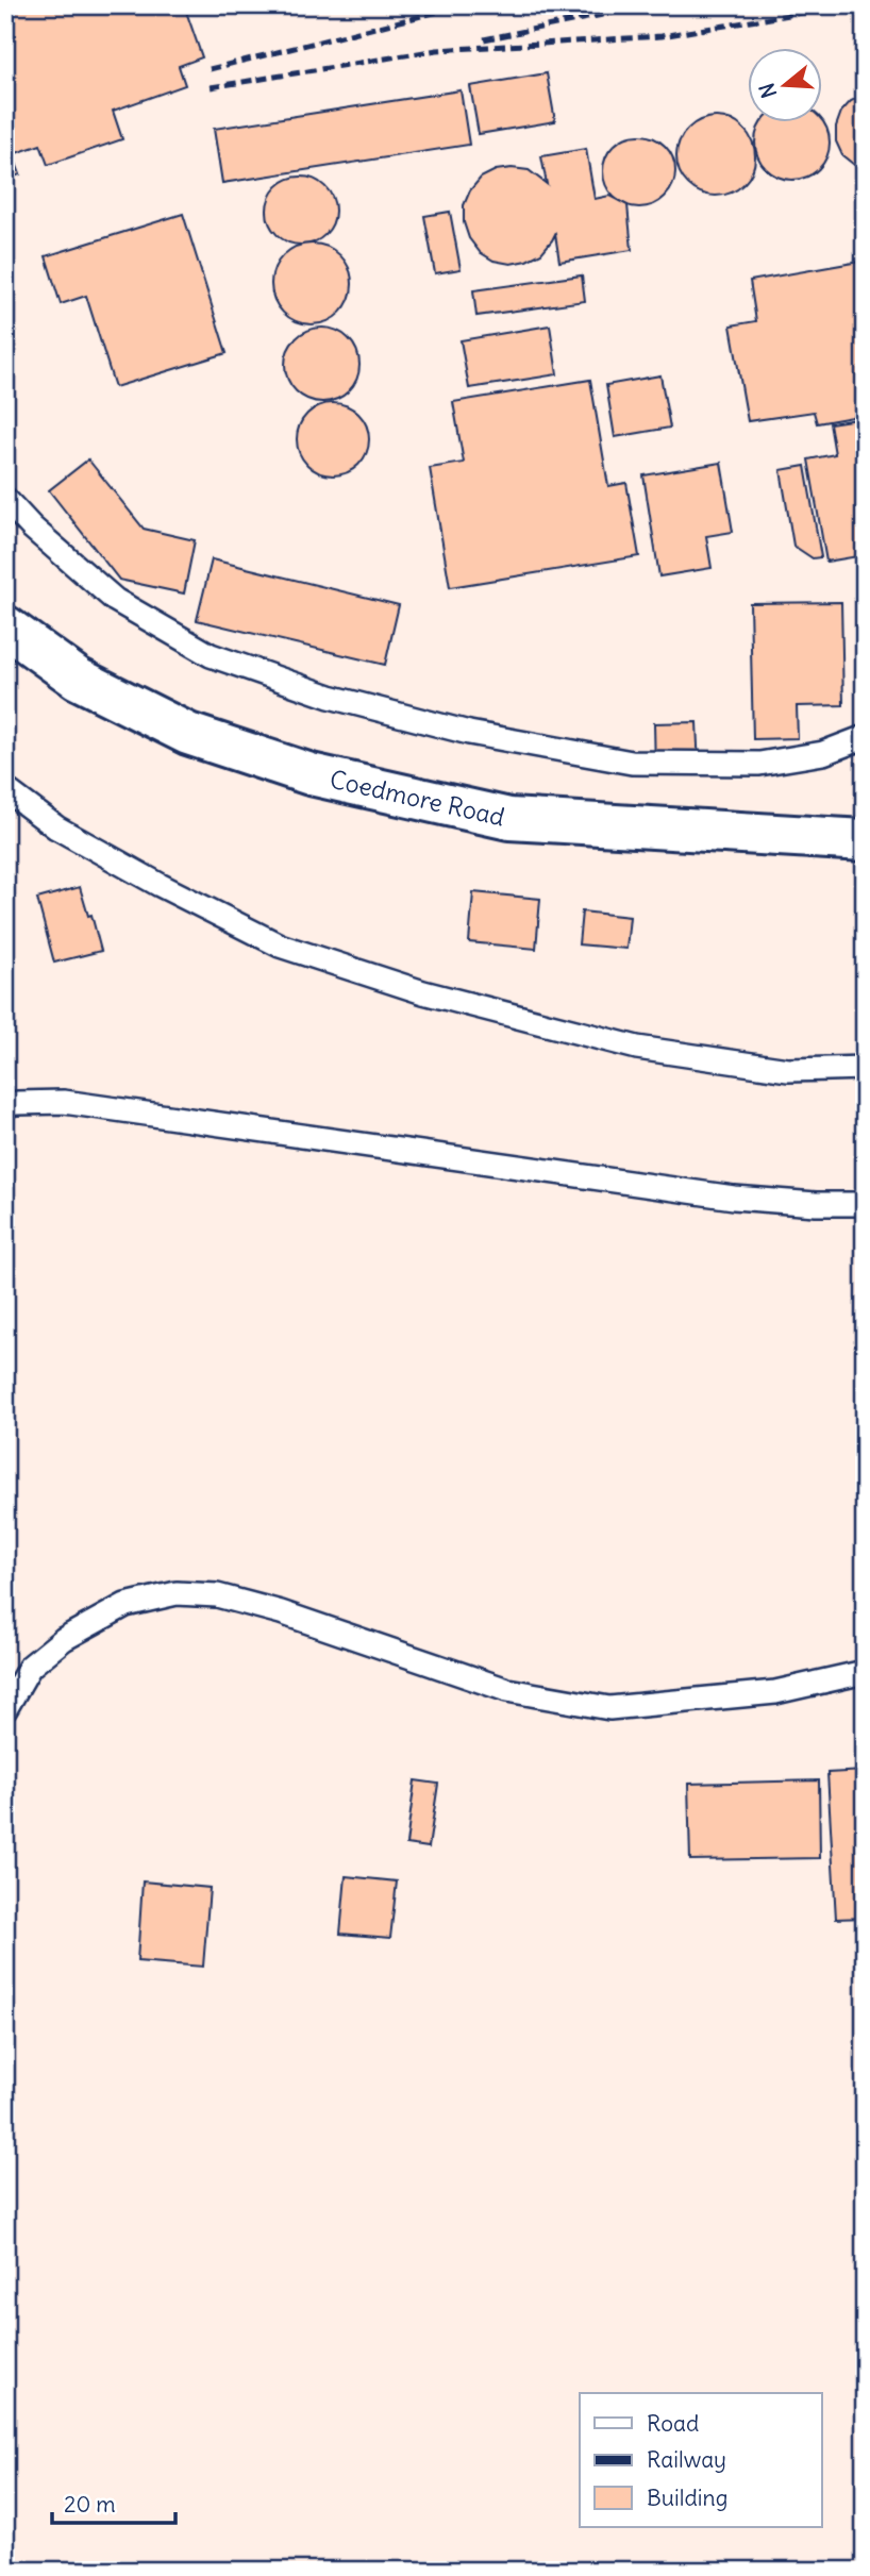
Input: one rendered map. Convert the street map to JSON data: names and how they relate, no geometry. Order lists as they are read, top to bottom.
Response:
{
  "streets": {
    "street": ["Coedmore Road"]
  },
  "legend": ["Road", "Railway", "Building"],
  "scale_bar": "20 m",
  "north": "left"
}
